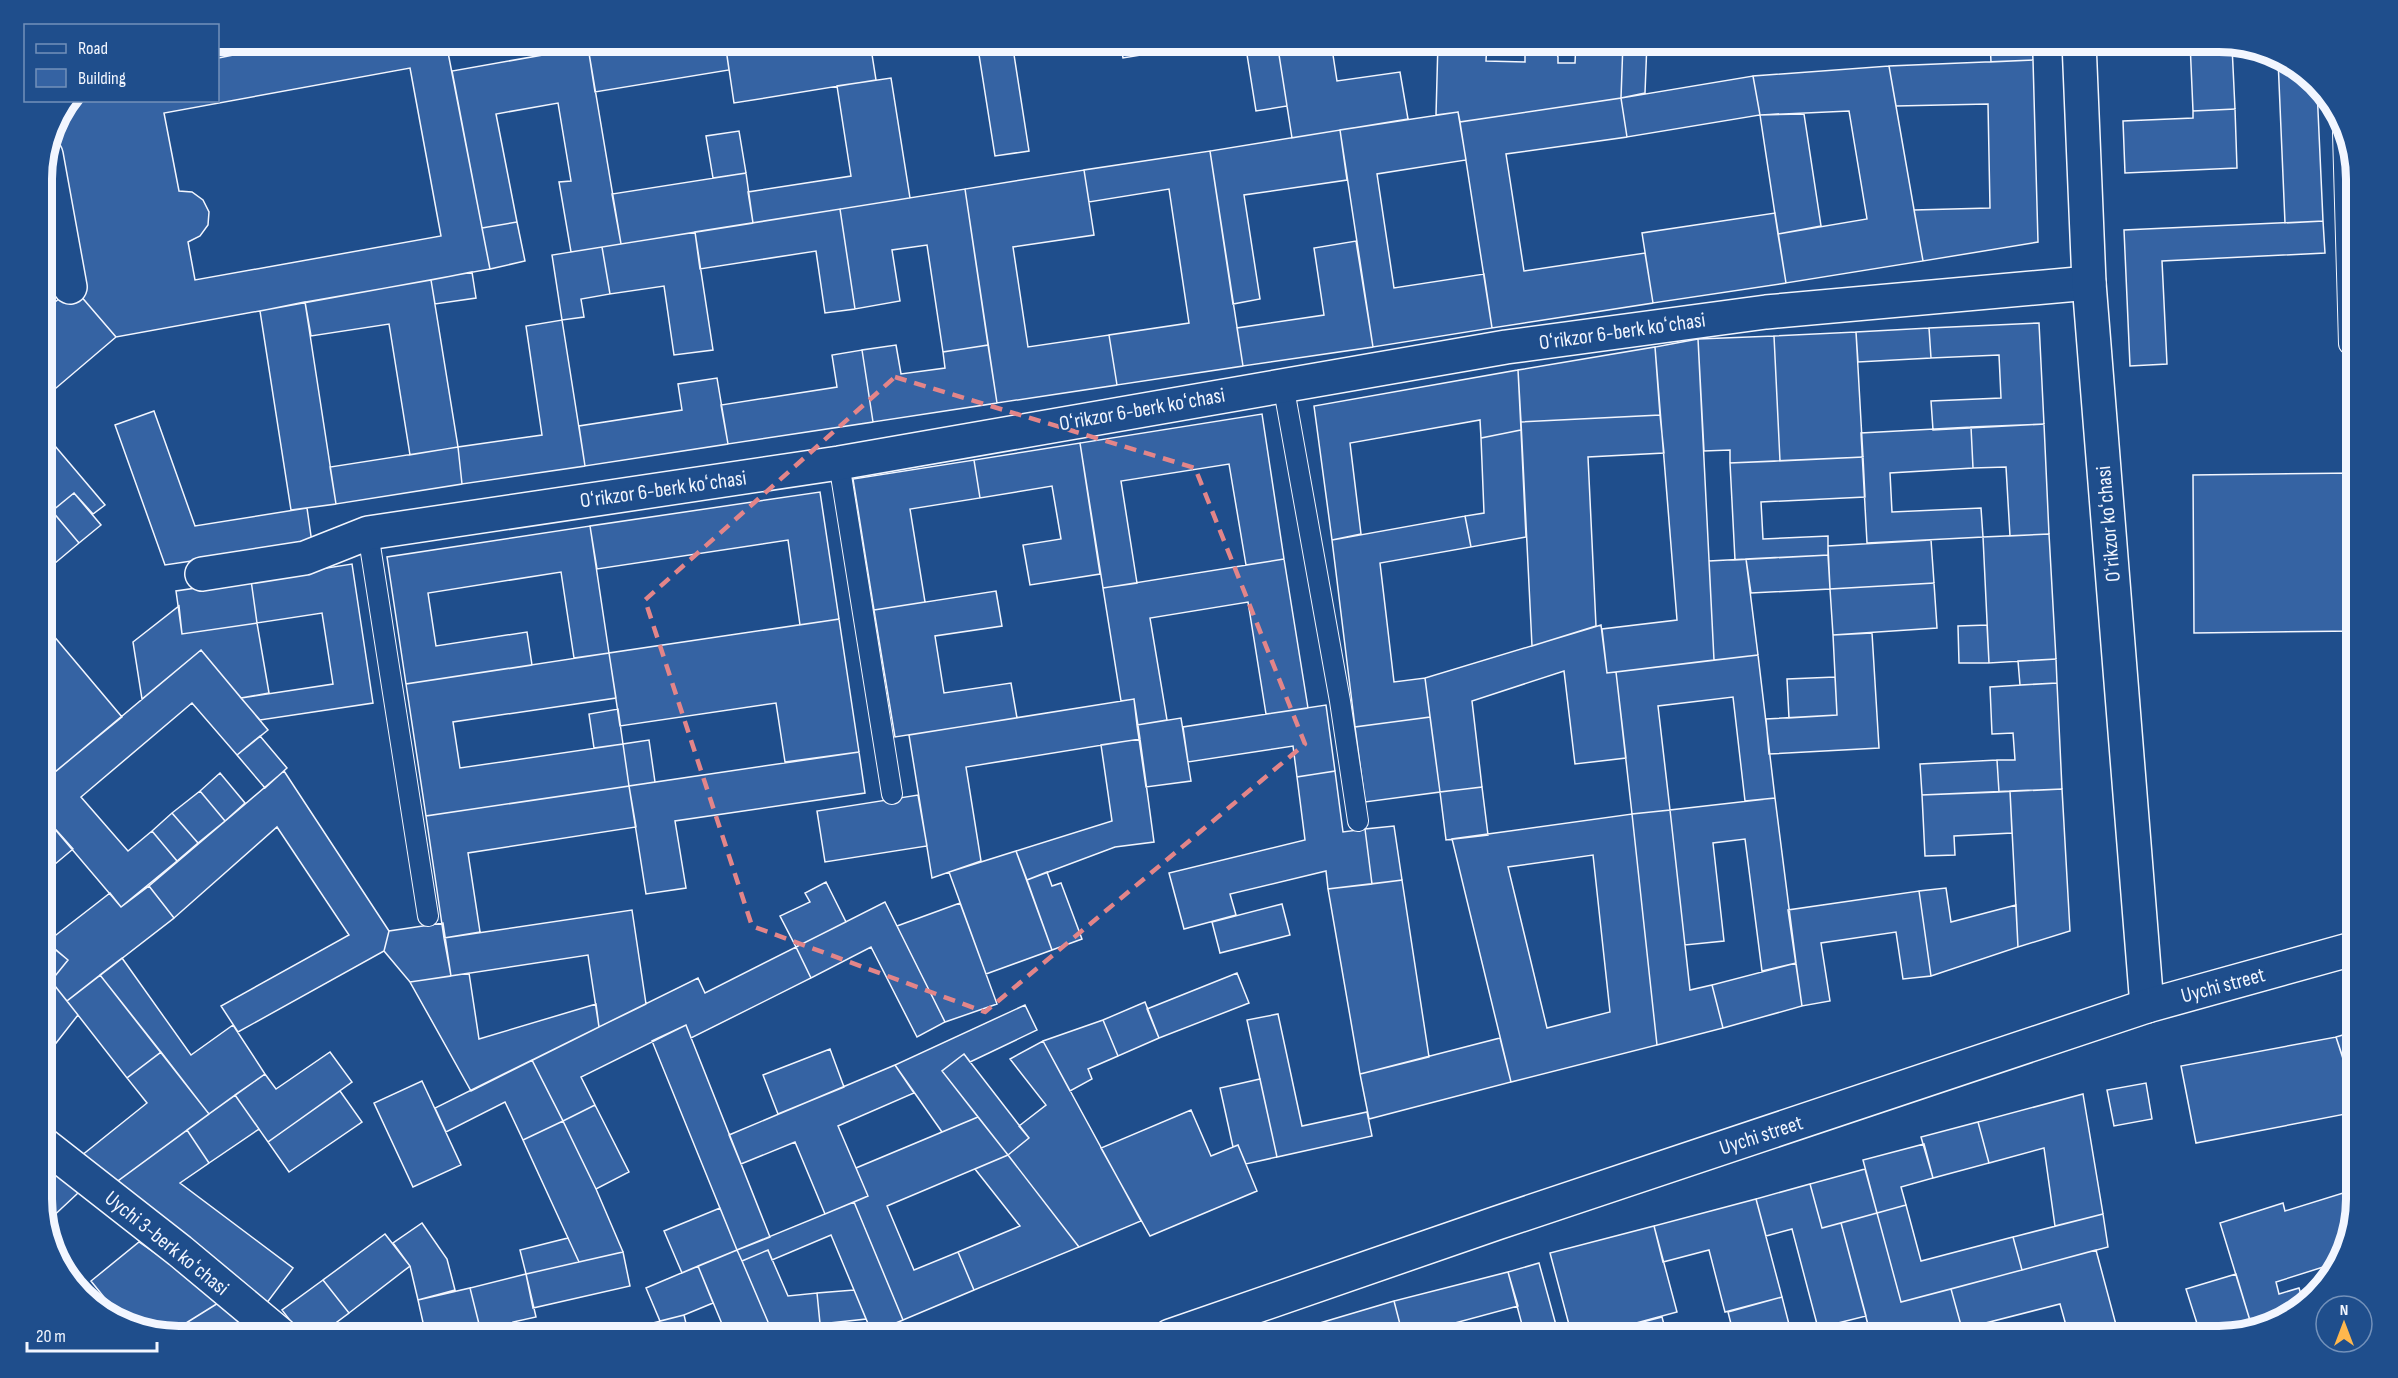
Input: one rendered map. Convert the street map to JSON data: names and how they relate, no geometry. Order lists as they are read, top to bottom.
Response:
{
  "streets": {
    "street": [
      "Oʻrikzor 6-berk koʻchasi",
      "Oʻrikzor koʻchasi",
      "Uychi street",
      "Uychi 3-berk koʻchasi"
    ]
  },
  "crossings": [
    ["Oʻrikzor 6-berk koʻchasi", "Oʻrikzor koʻchasi"],
    ["Oʻrikzor koʻchasi", "Uychi street"]
  ],
  "legend": ["Road", "Building"],
  "scale_bar": "20 m",
  "north": "top"
}
